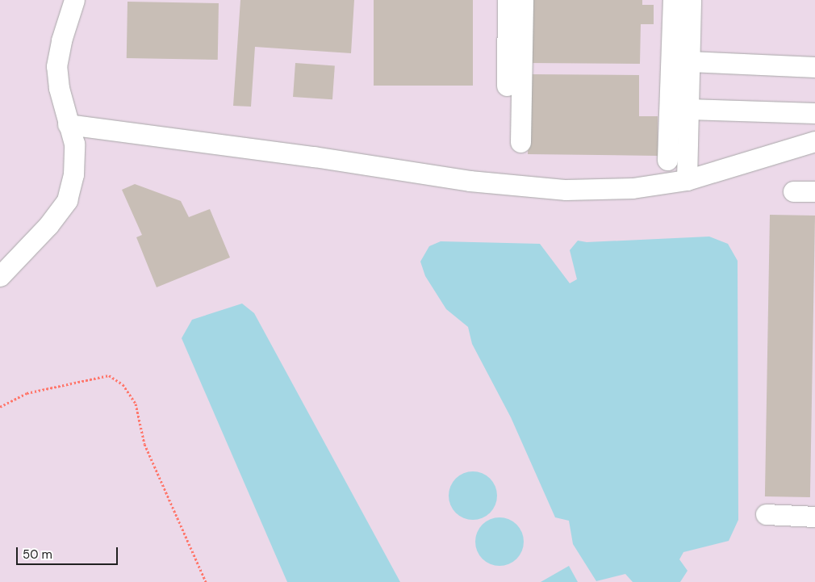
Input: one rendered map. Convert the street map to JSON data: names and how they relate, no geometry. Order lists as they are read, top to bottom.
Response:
{
  "scale_bar": "50 m"
}
